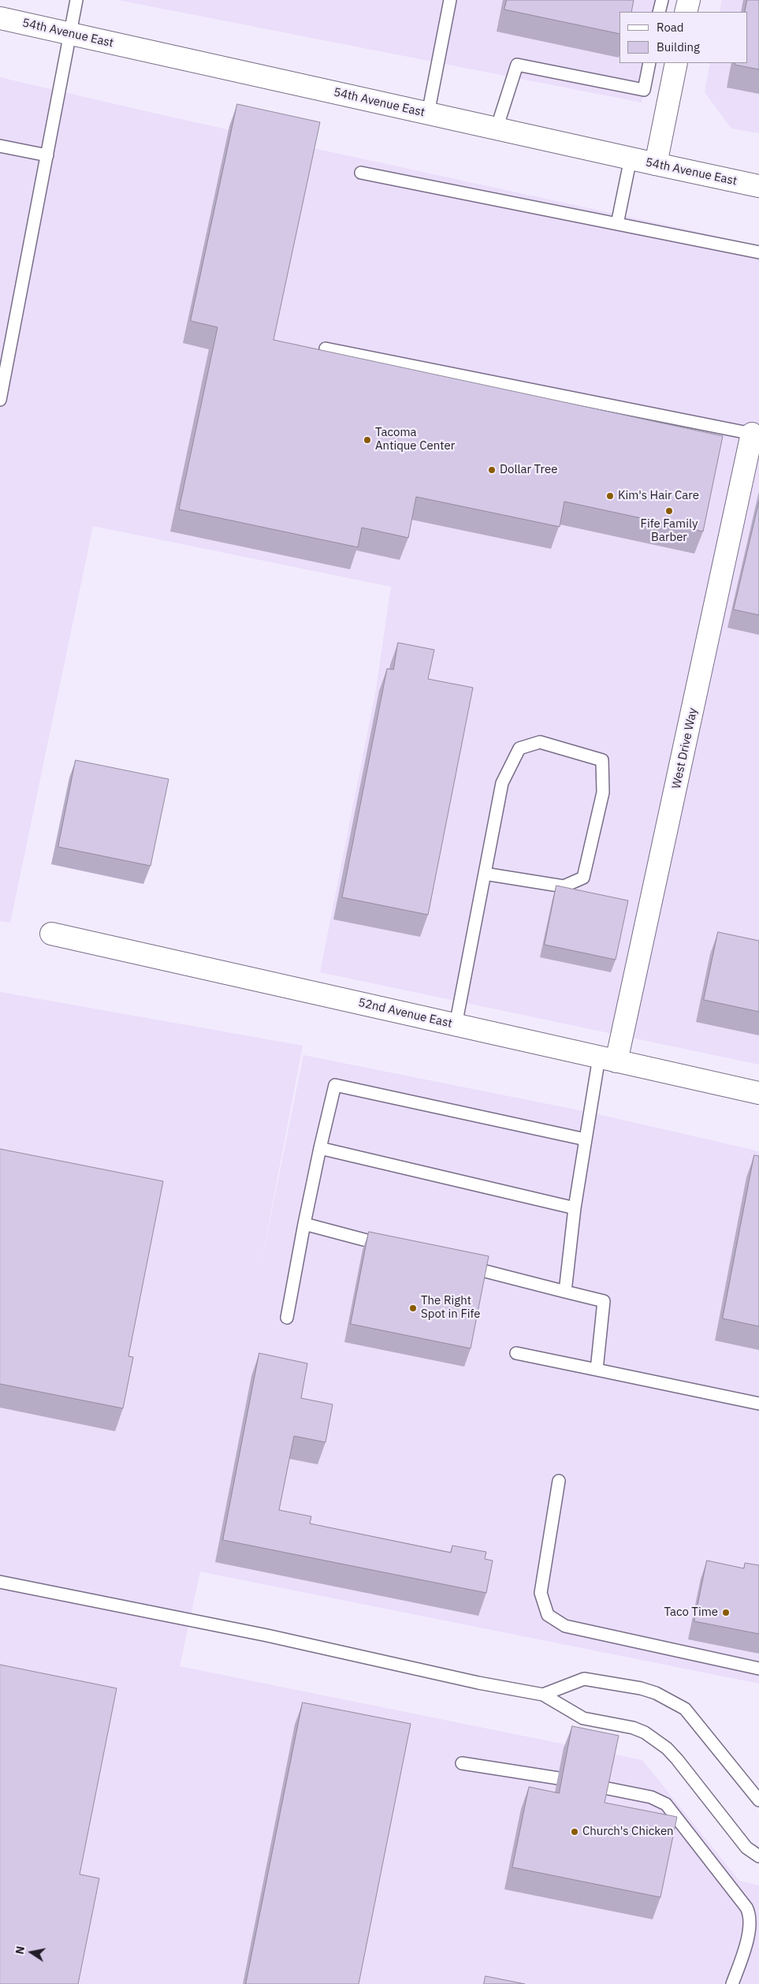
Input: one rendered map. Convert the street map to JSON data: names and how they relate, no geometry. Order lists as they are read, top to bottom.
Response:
{
  "streets": {
    "street": ["54th Avenue East", "West Drive Way", "52nd Avenue East"]
  },
  "crossings": [
    ["West Drive Way", "52nd Avenue East"]
  ],
  "places": [
    "Tacoma Antique Center",
    "Dollar Tree",
    "Kim's Hair Care",
    "Fife Family Barber",
    "The Right Spot in Fife",
    "Taco Time",
    "Church's Chicken"
  ],
  "legend": ["Road", "Building"],
  "north": "left"
}
